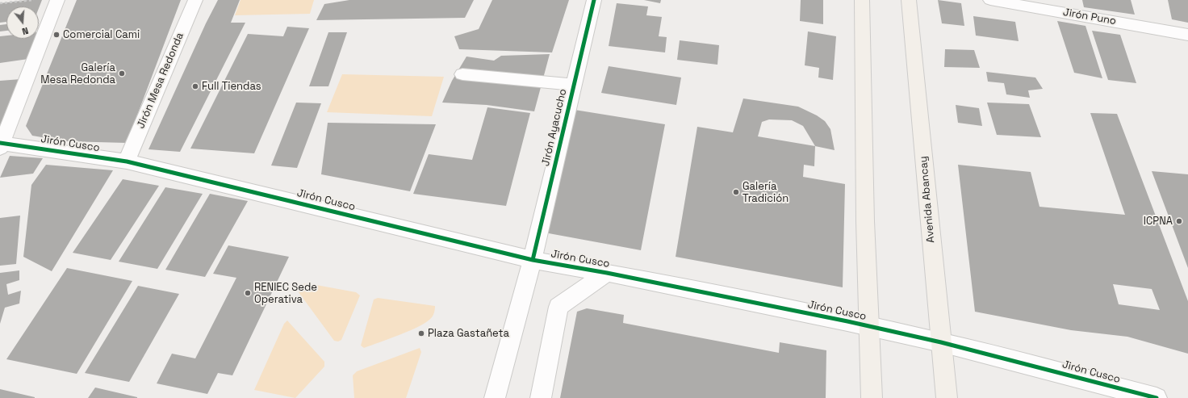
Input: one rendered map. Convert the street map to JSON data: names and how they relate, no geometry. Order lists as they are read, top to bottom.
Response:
{
  "streets": {
    "main road": ["Avenida Abancay"],
    "street": [
      "Jirón Puno",
      "Jirón Mesa Redonda",
      "Jirón Ayacucho",
      "Jirón Cusco"
    ]
  },
  "crossings": [
    ["Jirón Mesa Redonda", "Jirón Cusco"],
    ["Jirón Ayacucho", "Jirón Cusco"],
    ["Jirón Cusco", "Avenida Abancay"]
  ],
  "places": [
    "Comercial Cami",
    "Galería Mesa Redonda",
    "Full Tiendas",
    "Galería Tradición",
    "ICPNA",
    "RENIEC Sede Operativa",
    "Plaza Gastañeta"
  ],
  "north": "bottom"
}
